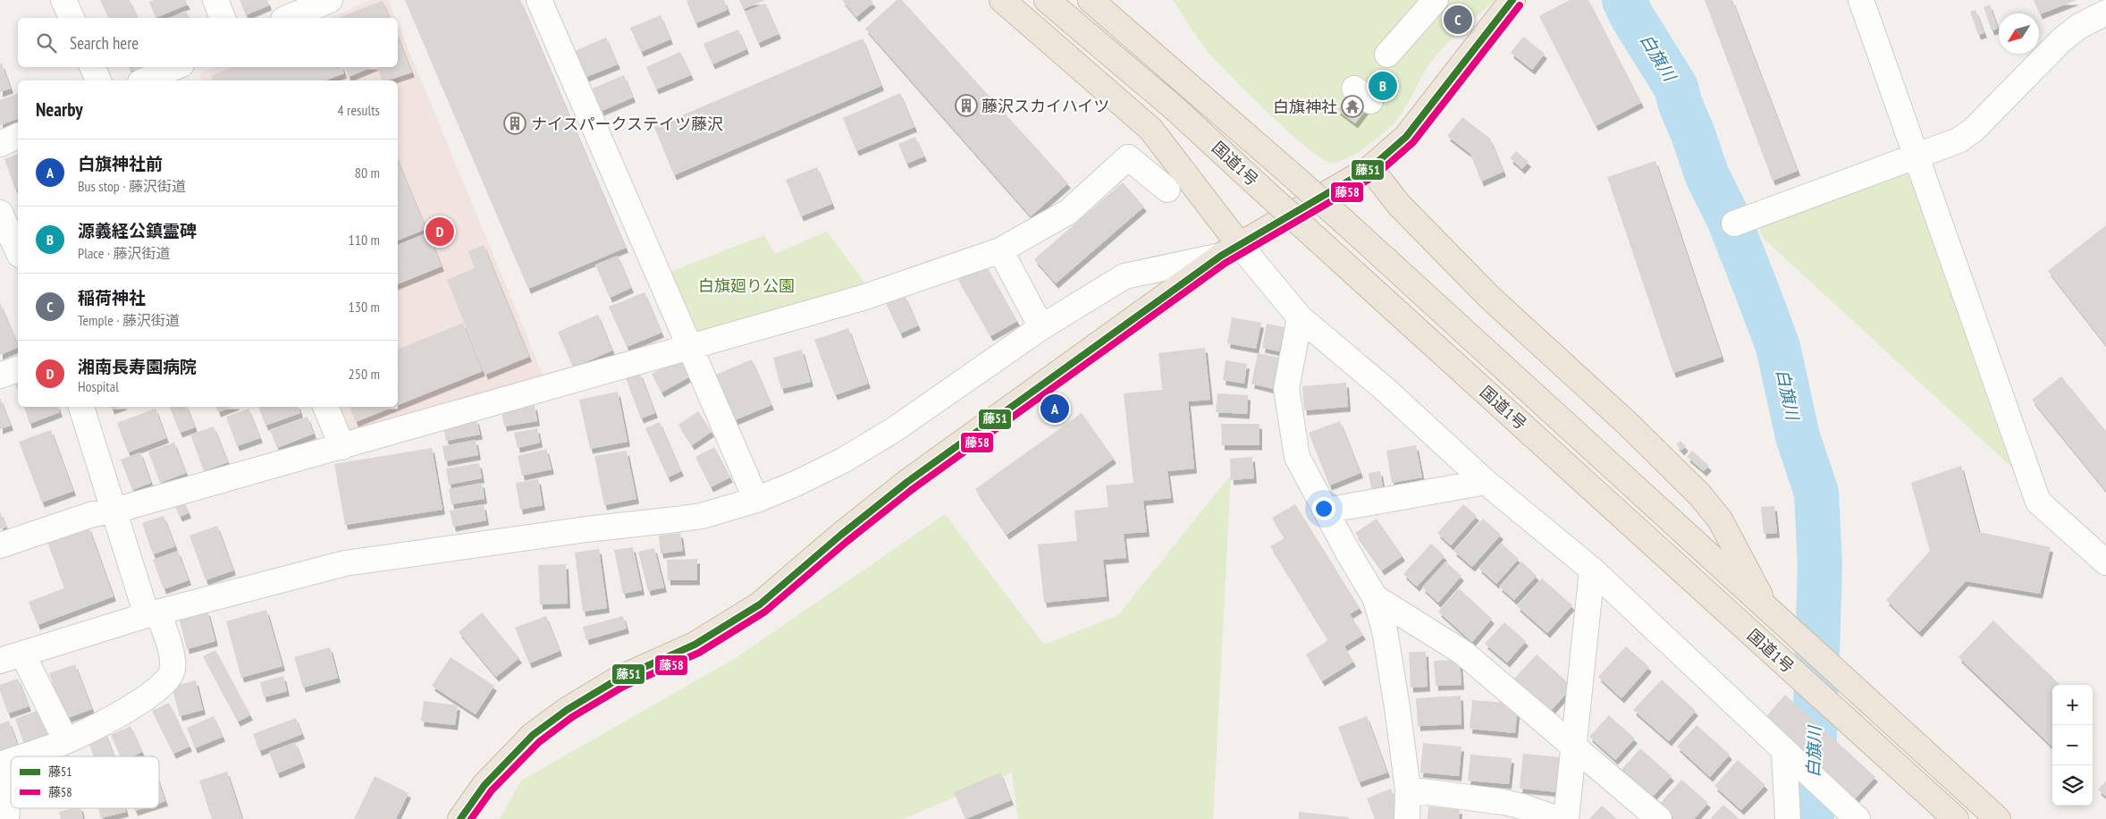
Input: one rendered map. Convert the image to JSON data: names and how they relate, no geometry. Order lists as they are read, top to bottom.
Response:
{
  "streets": {
    "highway": ["国道1号"]
  },
  "water": ["白旗川"],
  "parks": ["白旗廻り公園"],
  "places": {
    "building": ["藤沢スカイハイツ", "ナイスパークステイツ藤沢"],
    "temple": ["白旗神社"]
  },
  "lines": ["transit line 藤51", "transit line 藤58"],
  "legend": ["藤51", "藤58"],
  "north": "bottom left",
  "page": {
    "pins": [
      "C",
      "B",
      "D",
      "A"
    ],
    "search": "Search here",
    "heading": ["Nearby", "4 results"],
    "list": [
      {
        "mark": "A",
        "name": "白旗神社前",
        "note": "Bus stop · 藤沢街道",
        "value": "80 m"
      },
      {
        "mark": "B",
        "name": "源義経公鎮霊碑",
        "note": "Place · 藤沢街道",
        "value": "110 m"
      },
      {
        "mark": "C",
        "name": "稲荷神社",
        "note": "Temple · 藤沢街道",
        "value": "130 m"
      },
      {
        "mark": "D",
        "name": "湘南長寿園病院",
        "note": "Hospital",
        "value": "250 m"
      }
    ],
    "map_buttons": ["+", "−"]
  }
}
